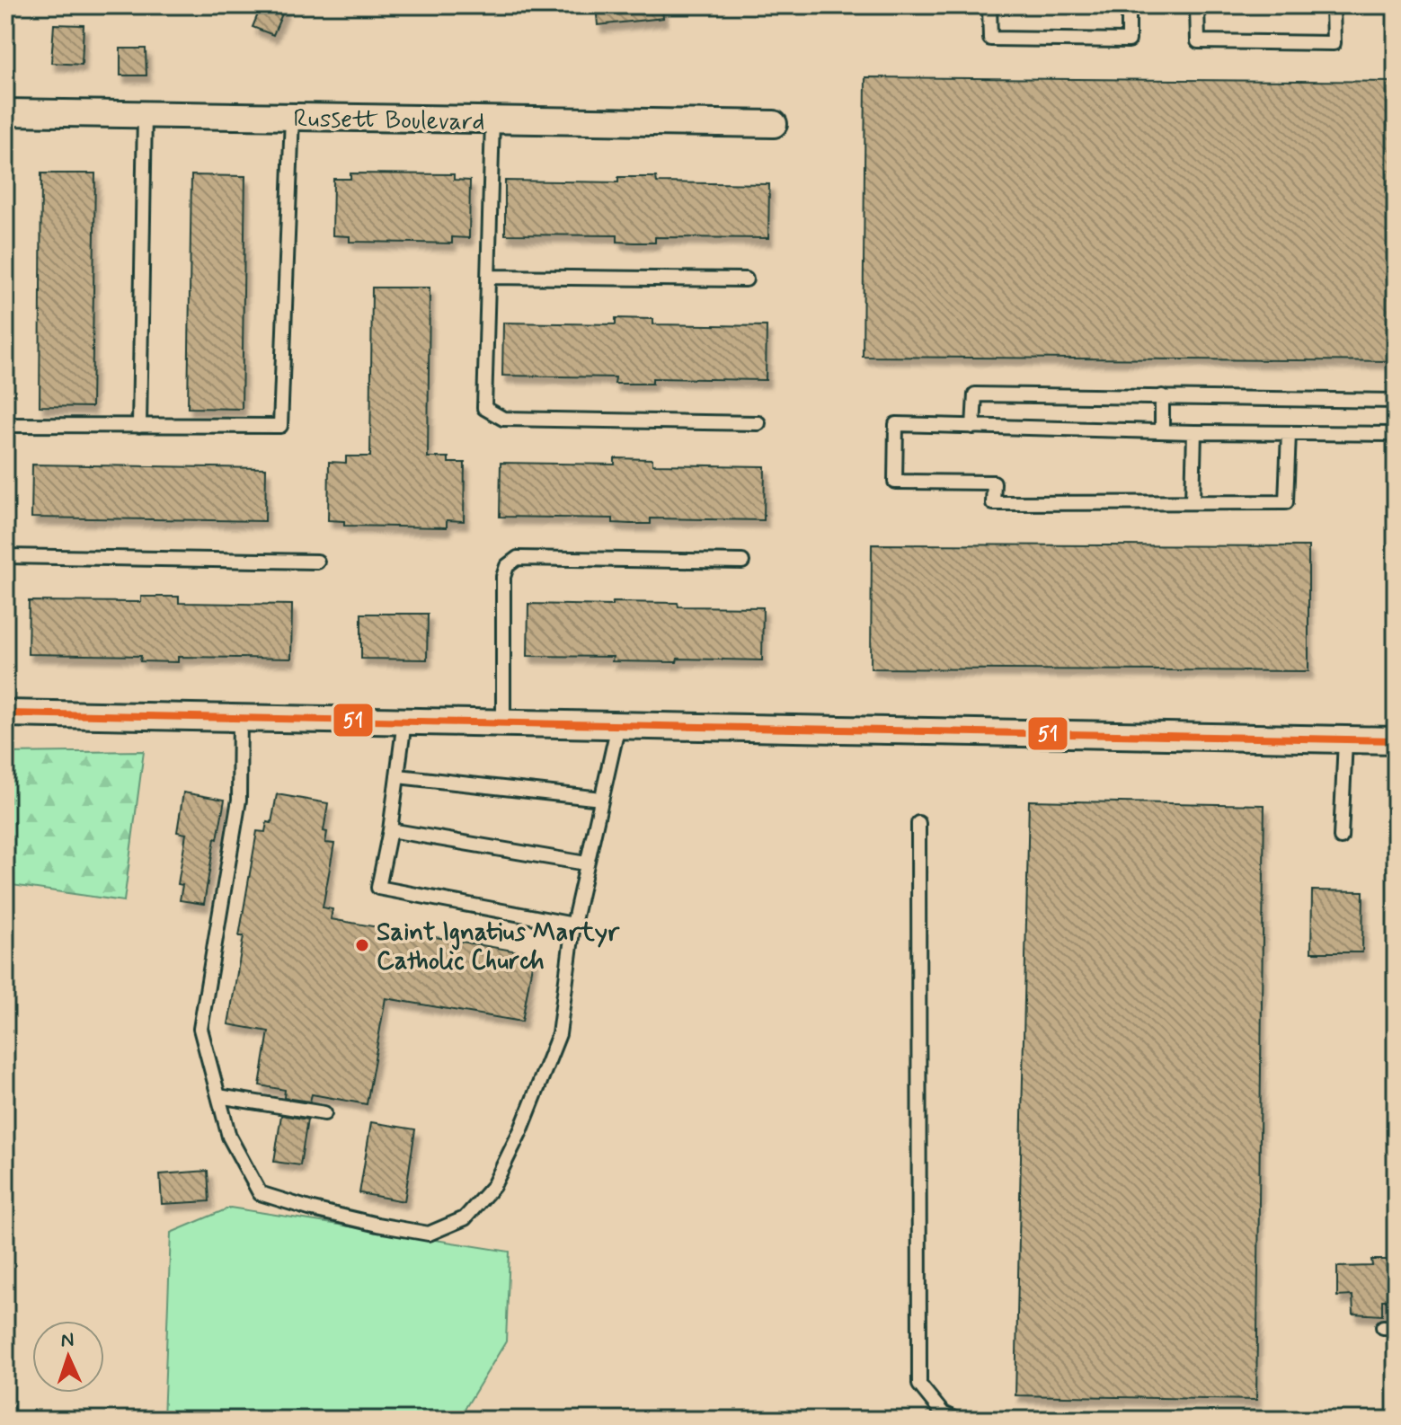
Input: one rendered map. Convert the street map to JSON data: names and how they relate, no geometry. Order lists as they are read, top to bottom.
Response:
{
  "streets": {
    "street": ["Russett Boulevard"]
  },
  "places": ["Saint Ignatius Martyr Catholic Church"],
  "lines": ["transit line 51"],
  "north": "top"
}
